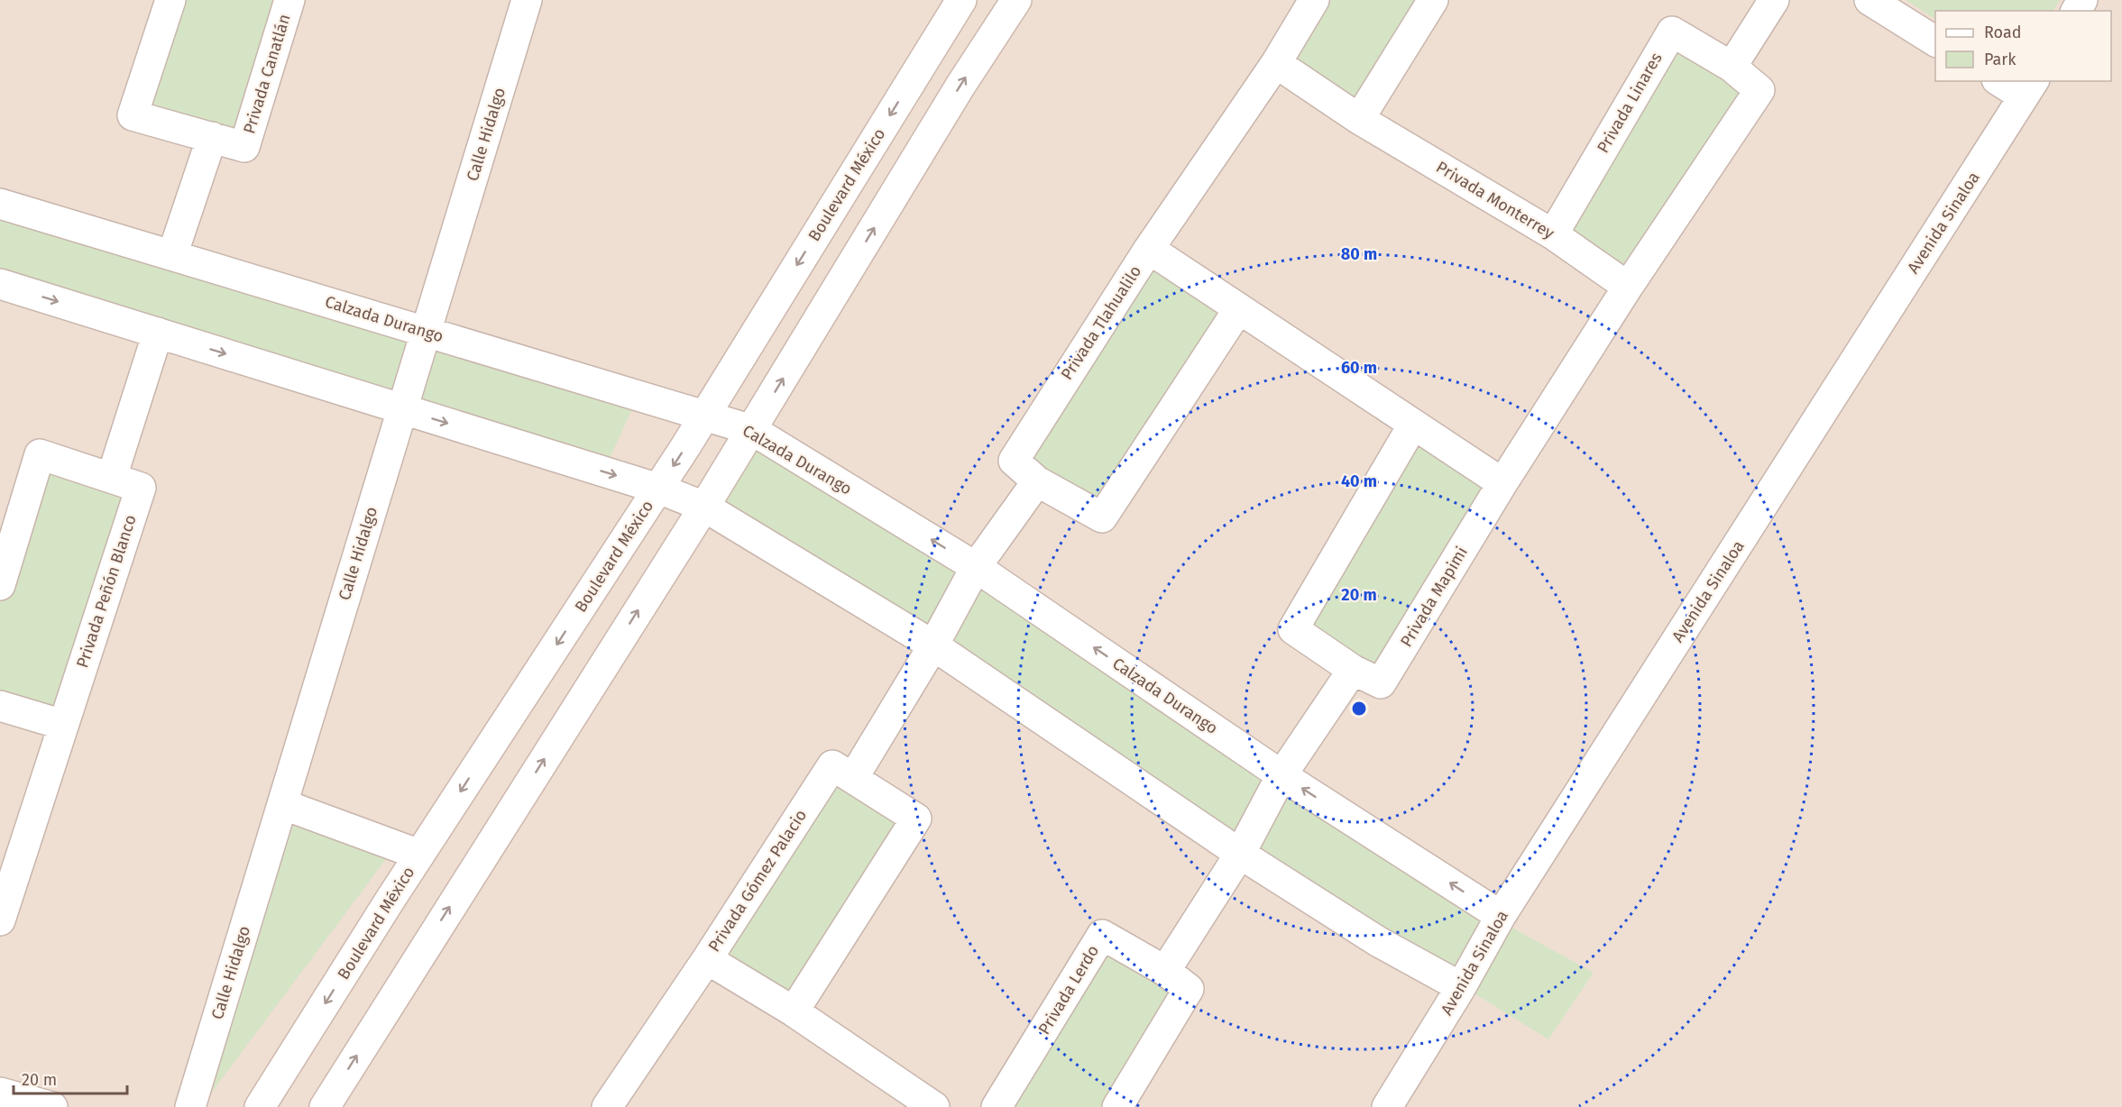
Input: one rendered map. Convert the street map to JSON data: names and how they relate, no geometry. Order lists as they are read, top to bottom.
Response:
{
  "streets": {
    "street": [
      "Privada Canatlán",
      "Privada Linares",
      "Calle Hidalgo",
      "Boulevard México",
      "Privada Monterrey",
      "Avenida Sinaloa",
      "Calzada Durango",
      "Privada Tlahualilo",
      "Privada Peñón Blanco",
      "Privada Mapimi",
      "Privada Gómez Palacio",
      "Privada Lerdo"
    ]
  },
  "crossings": [
    ["Privada Linares", "Privada Monterrey"],
    ["Calle Hidalgo", "Calzada Durango"],
    ["Boulevard México", "Calzada Durango"],
    ["Avenida Sinaloa", "Calzada Durango"],
    ["Privada Tlahualilo", "Privada Mapimi"]
  ],
  "legend": ["Road", "Park"],
  "scale_bar": "20 m",
  "rings": [
    "80 m",
    "60 m",
    "40 m",
    "20 m"
  ]
}
